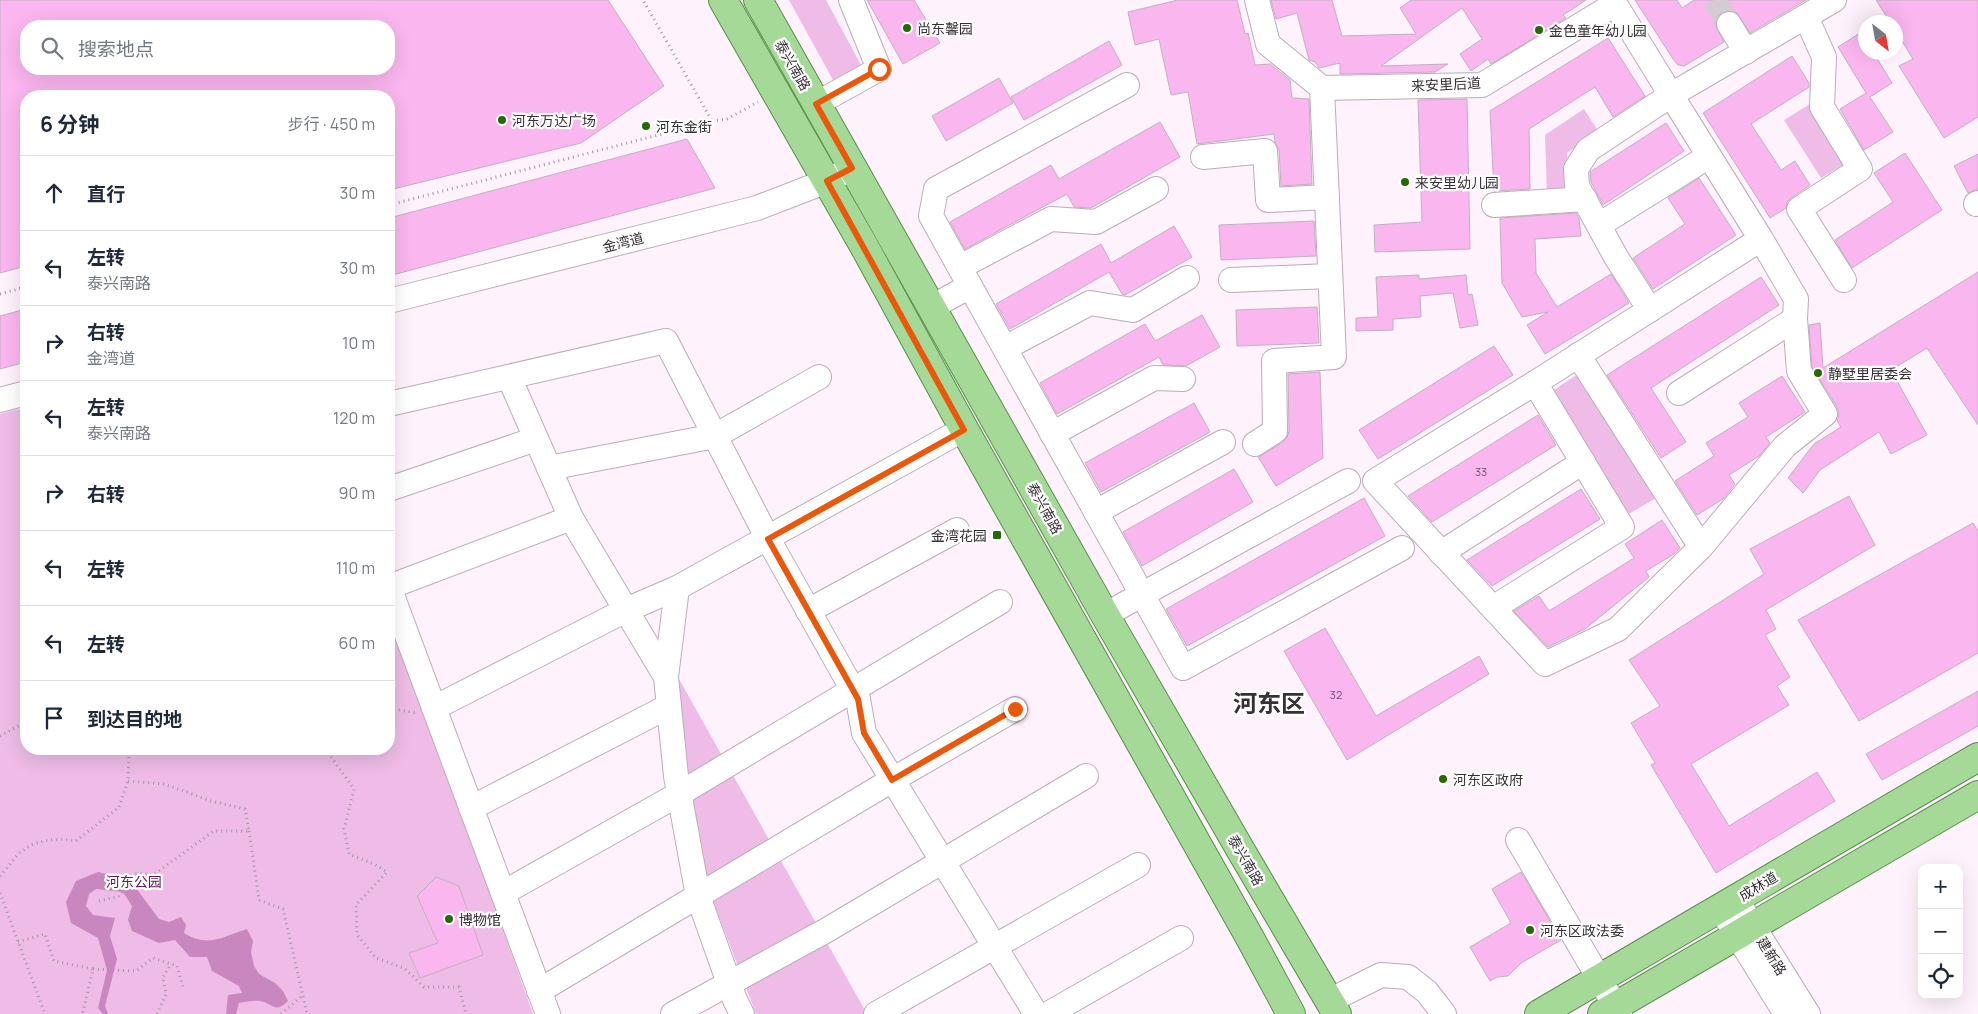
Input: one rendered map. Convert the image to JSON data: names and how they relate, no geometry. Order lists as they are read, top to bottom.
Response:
{
  "streets": {
    "main road": ["泰兴南路", "成林道"],
    "street": ["来安里后道", "金湾道", "建新路"]
  },
  "crossings": [
    ["泰兴南路", "金湾道"],
    ["成林道", "建新路"]
  ],
  "districts": ["河东区"],
  "parks": ["河东公园"],
  "places": {
    "other": [
      "尚东馨园",
      "金色童年幼儿园",
      "河东万达广场",
      "河东金街",
      "来安里幼儿园",
      "静墅里居委会",
      "河东区政府",
      "博物馆",
      "河东区政法委"
    ],
    "transit": ["金湾花园"]
  },
  "house_numbers": ["33", "32"],
  "north": "bottom right",
  "page": {
    "search": "搜索地点",
    "heading": ["6 分钟", "步行 · 450 m"],
    "list": [
      ["直行", "30 m"],
      ["左转", "泰兴南路", "30 m"],
      ["右转", "金湾道", "10 m"],
      ["左转", "泰兴南路", "120 m"],
      ["右转", "90 m"],
      ["左转", "110 m"],
      ["左转", "60 m"],
      "到达目的地"
    ],
    "map_buttons": ["+", "−"]
  }
}
